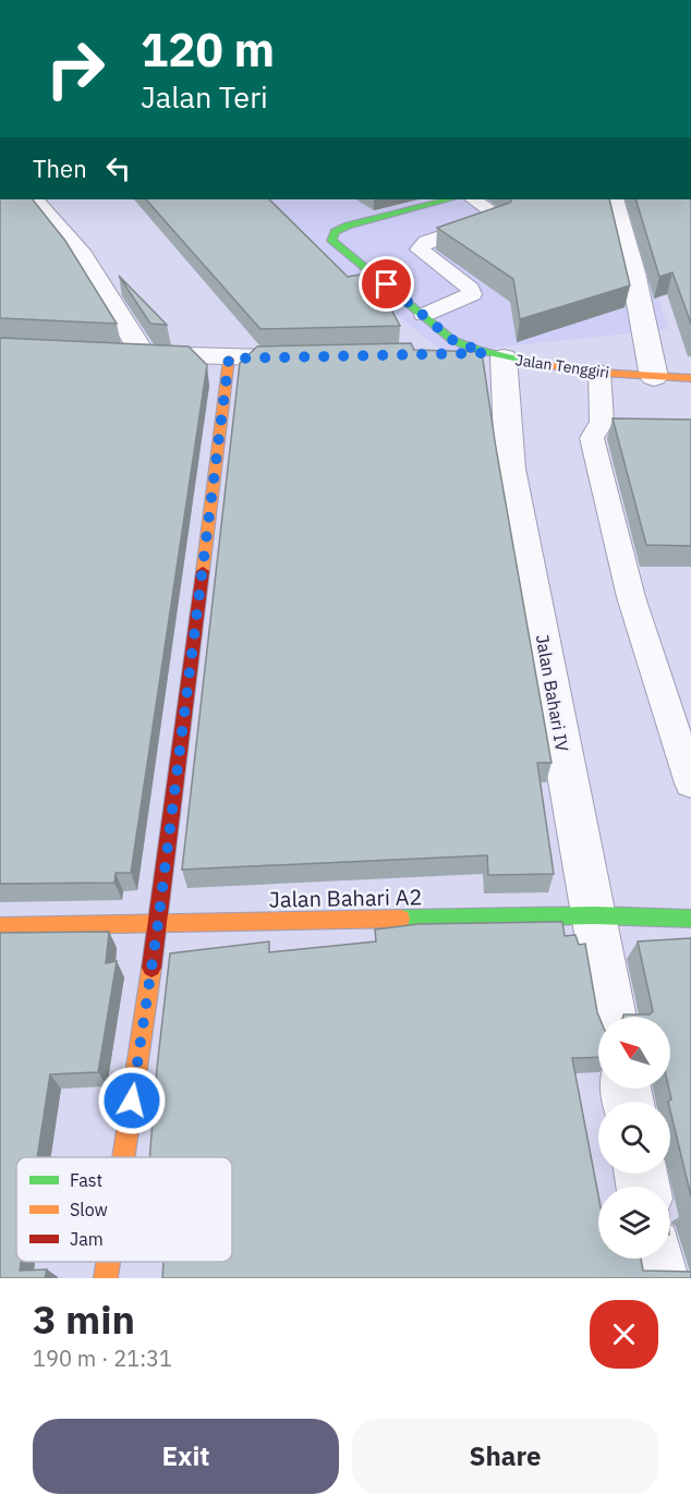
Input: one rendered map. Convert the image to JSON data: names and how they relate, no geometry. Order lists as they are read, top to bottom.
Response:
{
  "streets": {
    "street": ["Jalan Tenggiri", "Jalan Bahari IV", "Jalan Bahari A2"]
  },
  "crossings": [
    ["Jalan Tenggiri", "Jalan Bahari IV"],
    ["Jalan Bahari IV", "Jalan Bahari A2"]
  ],
  "legend": ["Fast", "Slow", "Jam"],
  "north": "top left",
  "page": {
    "turn": ["120 m", "Jalan Teri"],
    "then": "Then",
    "heading": ["3 min", "190 m · 21:31"],
    "buttons": ["Exit", "Share"]
  }
}
